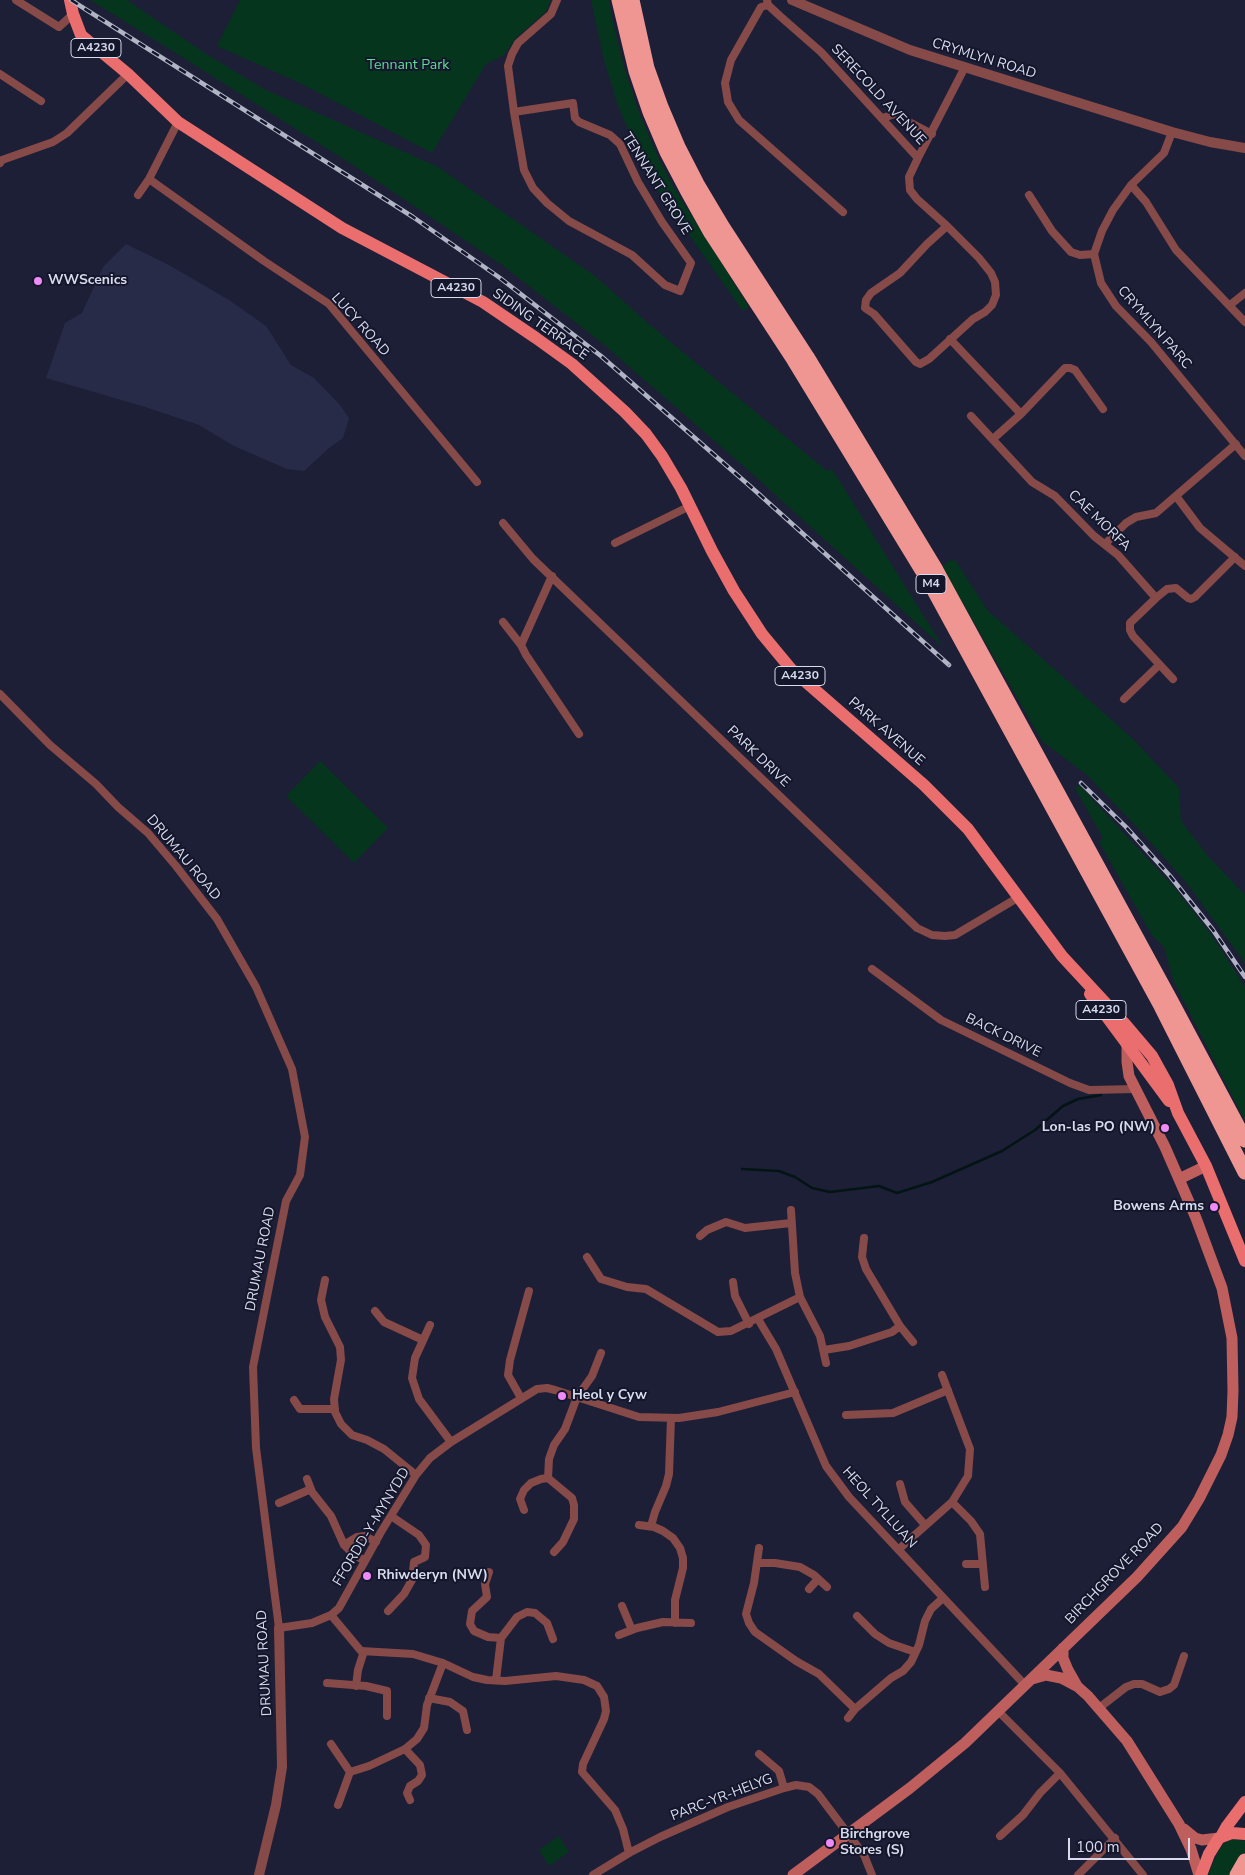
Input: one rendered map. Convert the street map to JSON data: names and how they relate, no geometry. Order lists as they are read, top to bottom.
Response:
{
  "streets": {
    "highway": ["M4"],
    "main road": [
      "A4230",
      "SIDING TERRACE",
      "PARK AVENUE",
      "BIRCHGROVE ROAD"
    ],
    "street": [
      "CRYMLYN ROAD",
      "SERECOLD AVENUE",
      "TENNANT GROVE",
      "LUCY ROAD",
      "CRYMLYN PARC",
      "CAE MORFA",
      "PARK DRIVE",
      "DRUMAU ROAD",
      "BACK DRIVE",
      "HEOL TYLLUAN",
      "FFORDD-Y-MYNYDD",
      "PARC-YR-HELYG"
    ]
  },
  "crossings": [
    ["A4230", "SIDING TERRACE"],
    ["A4230", "PARK AVENUE"],
    ["CRYMLYN ROAD", "SERECOLD AVENUE"],
    ["SIDING TERRACE", "PARK AVENUE"],
    ["PARK AVENUE", "PARK DRIVE"],
    ["PARK AVENUE", "BIRCHGROVE ROAD"],
    ["BACK DRIVE", "BIRCHGROVE ROAD"],
    ["HEOL TYLLUAN", "FFORDD-Y-MYNYDD"],
    ["HEOL TYLLUAN", "BIRCHGROVE ROAD"],
    ["BIRCHGROVE ROAD", "PARC-YR-HELYG"]
  ],
  "parks": ["Tennant Park"],
  "places": [
    "WWScenics",
    "Lon-las PO (NW)",
    "Bowens Arms",
    "Heol y Cyw",
    "Rhiwderyn (NW)",
    "Birchgrove Stores (S)"
  ],
  "scale_bar": "100 m"
}
